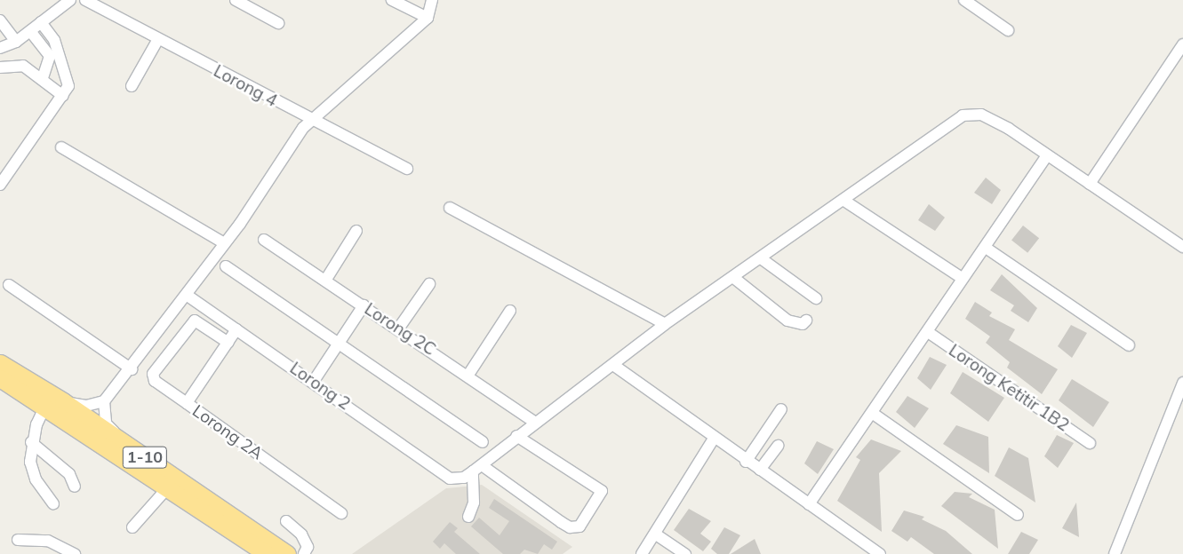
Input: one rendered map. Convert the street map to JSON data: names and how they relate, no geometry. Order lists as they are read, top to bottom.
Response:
{
  "streets": {
    "highway": ["1-10"],
    "street": [
      "Lorong 4",
      "Lorong 2C",
      "Lorong 2",
      "Lorong Ketitir 1B2",
      "Lorong 2A"
    ]
  },
  "crossings": [
    ["Lorong 2", "Lorong 2A"]
  ]
}
